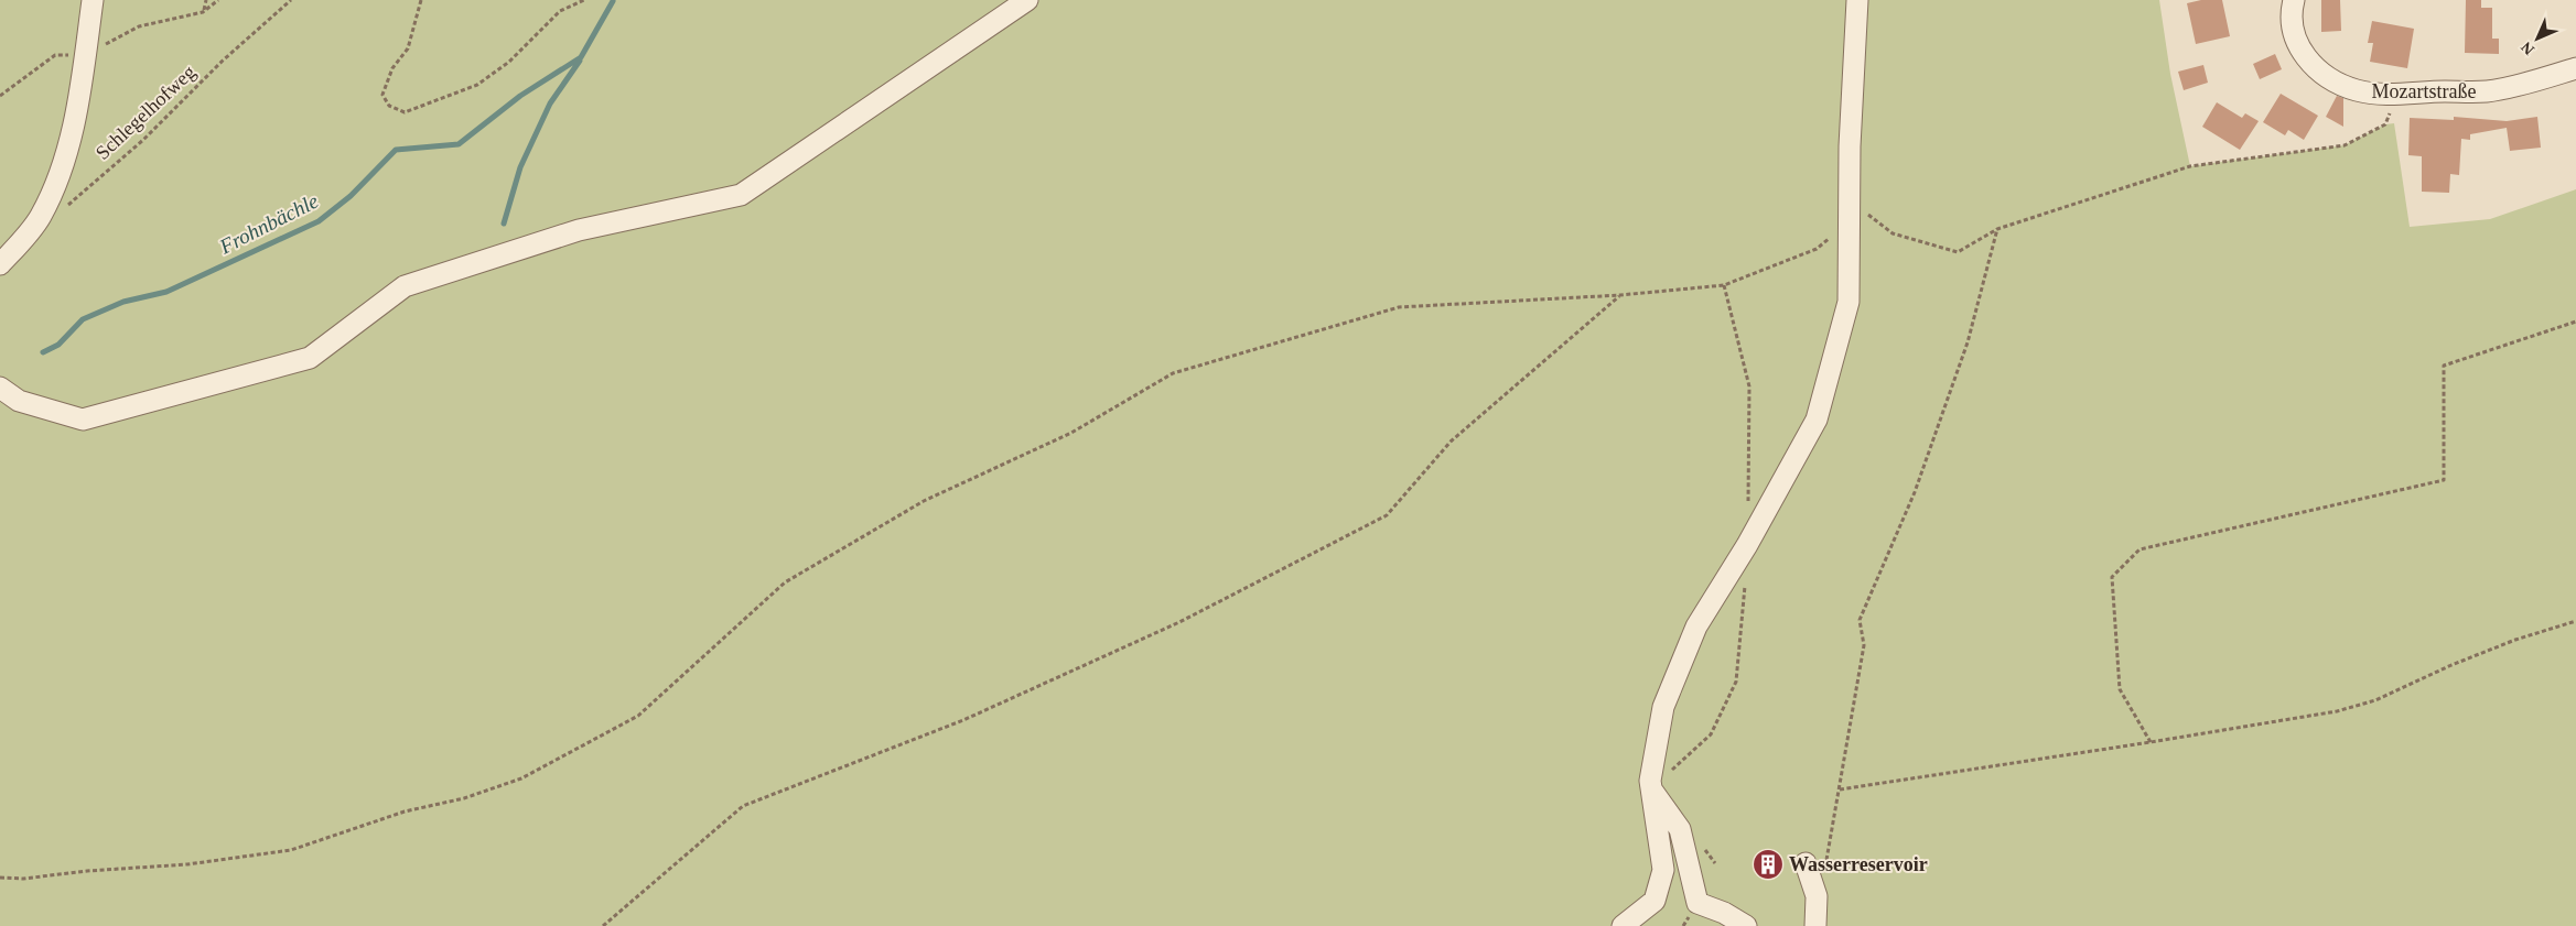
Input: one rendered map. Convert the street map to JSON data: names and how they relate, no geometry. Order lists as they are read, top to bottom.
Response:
{
  "streets": {
    "street": ["Mozartstraße"],
    "path": ["Schlegelhofweg"]
  },
  "water": ["Frohnbächle"],
  "places": {
    "building": ["Wasserreservoir"]
  },
  "north": "bottom left"
}
